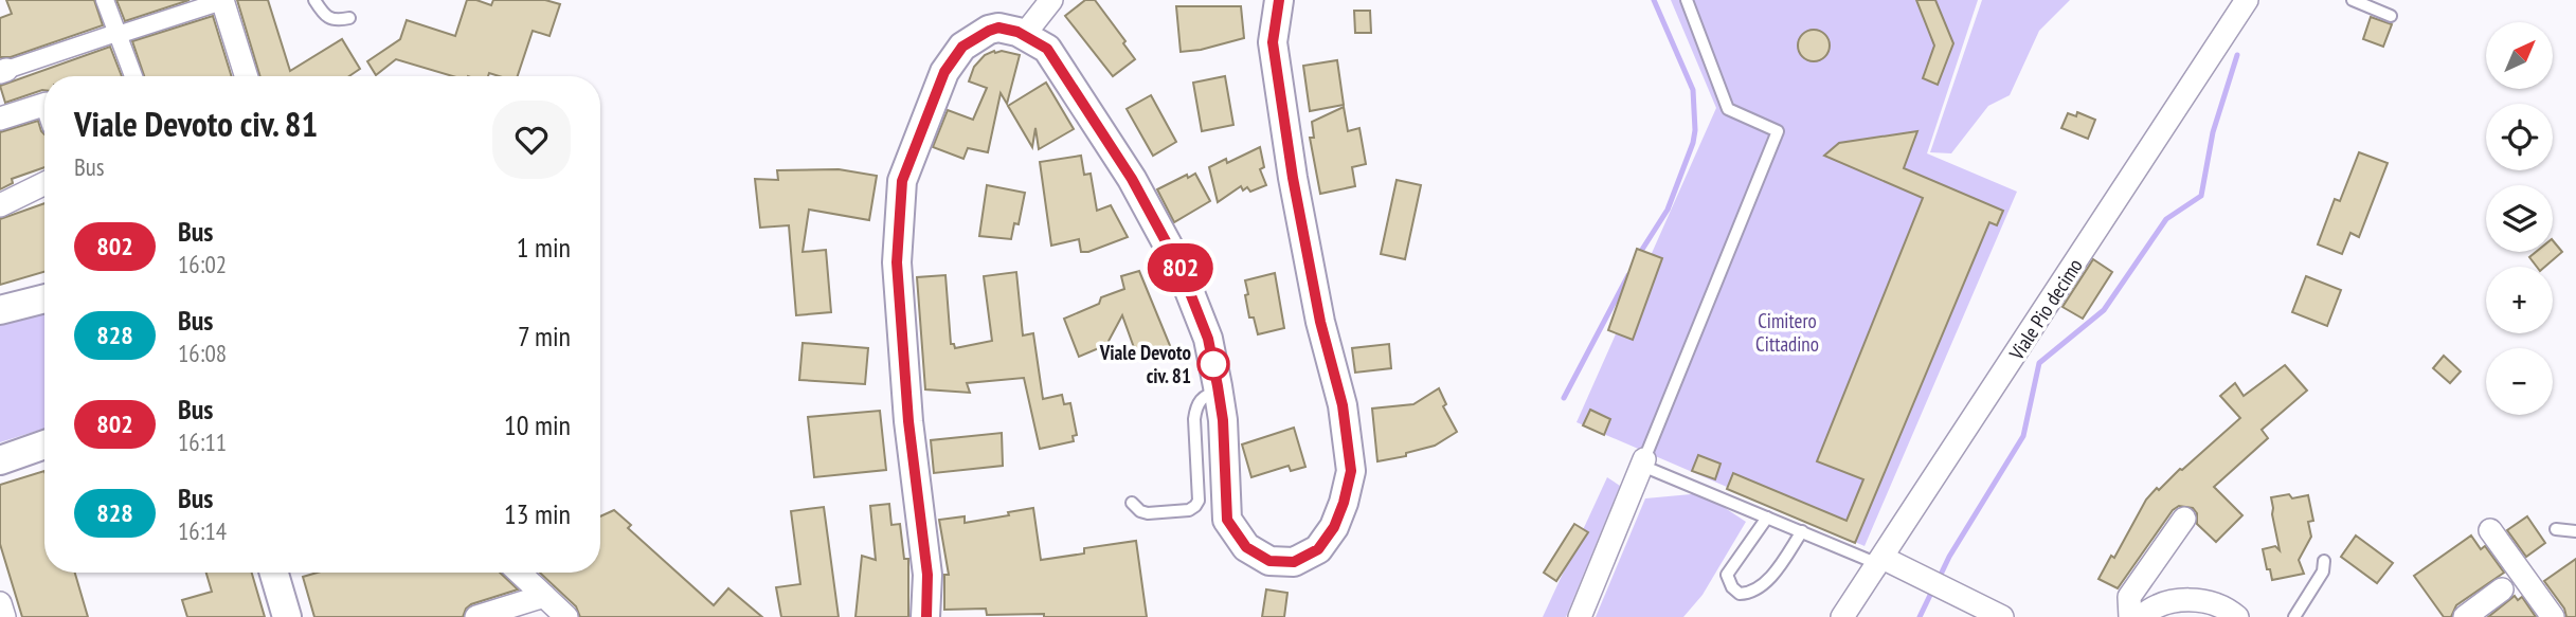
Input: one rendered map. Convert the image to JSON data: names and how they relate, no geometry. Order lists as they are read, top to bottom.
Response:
{
  "streets": {
    "street": ["Viale Pio decimo"]
  },
  "parks": ["Cimitero Cittadino"],
  "places": ["Viale Devoto civ. 81"],
  "lines": ["bus line 802"],
  "north": "top right",
  "page": {
    "on_map": "802",
    "map_buttons": ["+", "−"],
    "heading": ["Viale Devoto civ. 81", "Bus"],
    "list": [
      {
        "mark": "802",
        "name": "Bus",
        "note": "16:02",
        "value": "1 min"
      },
      {
        "mark": "828",
        "name": "Bus",
        "note": "16:08",
        "value": "7 min"
      },
      {
        "mark": "802",
        "name": "Bus",
        "note": "16:11",
        "value": "10 min"
      },
      {
        "mark": "828",
        "name": "Bus",
        "note": "16:14",
        "value": "13 min"
      }
    ]
  }
}
